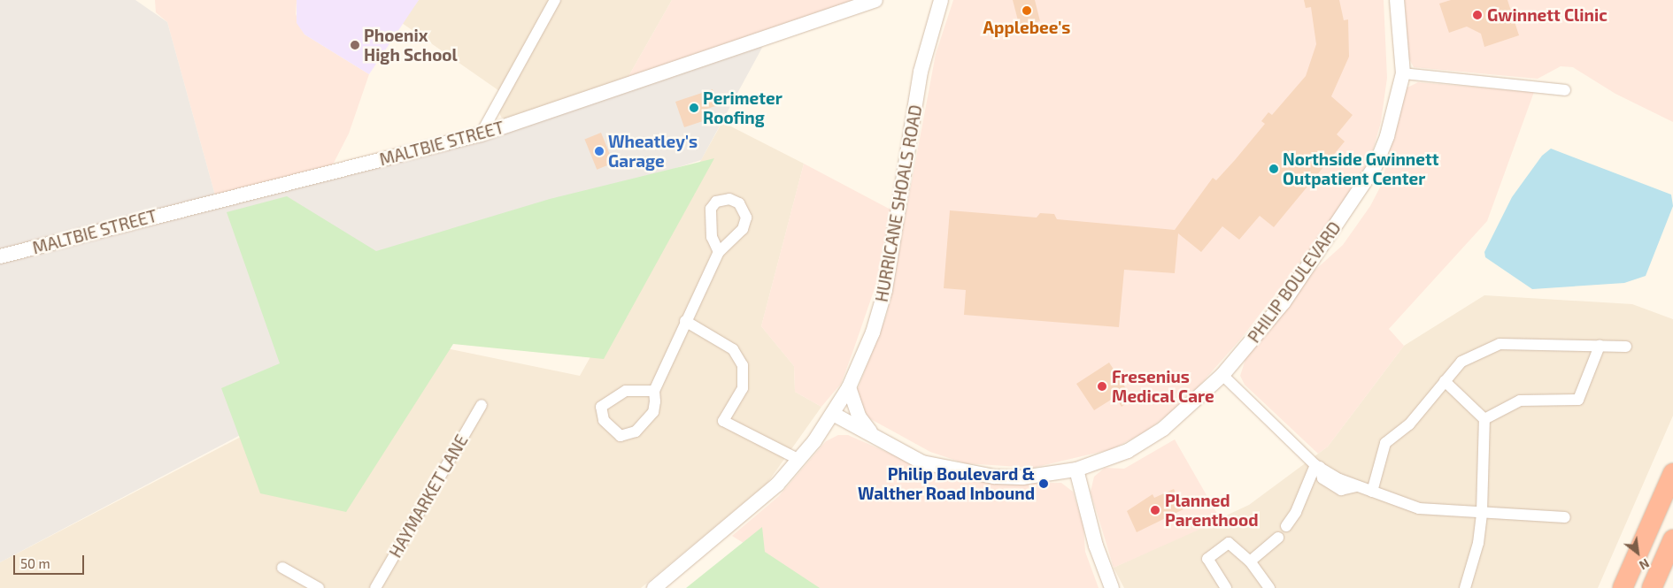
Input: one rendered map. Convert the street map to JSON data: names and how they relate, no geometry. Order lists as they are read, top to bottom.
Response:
{
  "streets": {
    "street": [
      "MALTBIE STREET",
      "HURRICANE SHOALS ROAD",
      "PHILIP BOULEVARD",
      "HAYMARKET LANE"
    ]
  },
  "crossings": [
    ["HURRICANE SHOALS ROAD", "PHILIP BOULEVARD"]
  ],
  "places": [
    "Applebee's",
    "Gwinnett Clinic",
    "Phoenix High School",
    "Perimeter Roofing",
    "Wheatley's Garage",
    "Northside Gwinnett Outpatient Center",
    "Fresenius Medical Care",
    "Philip Boulevard & Walther Road Inbound",
    "Planned Parenthood"
  ],
  "scale_bar": "50 m",
  "north": "bottom right"
}
